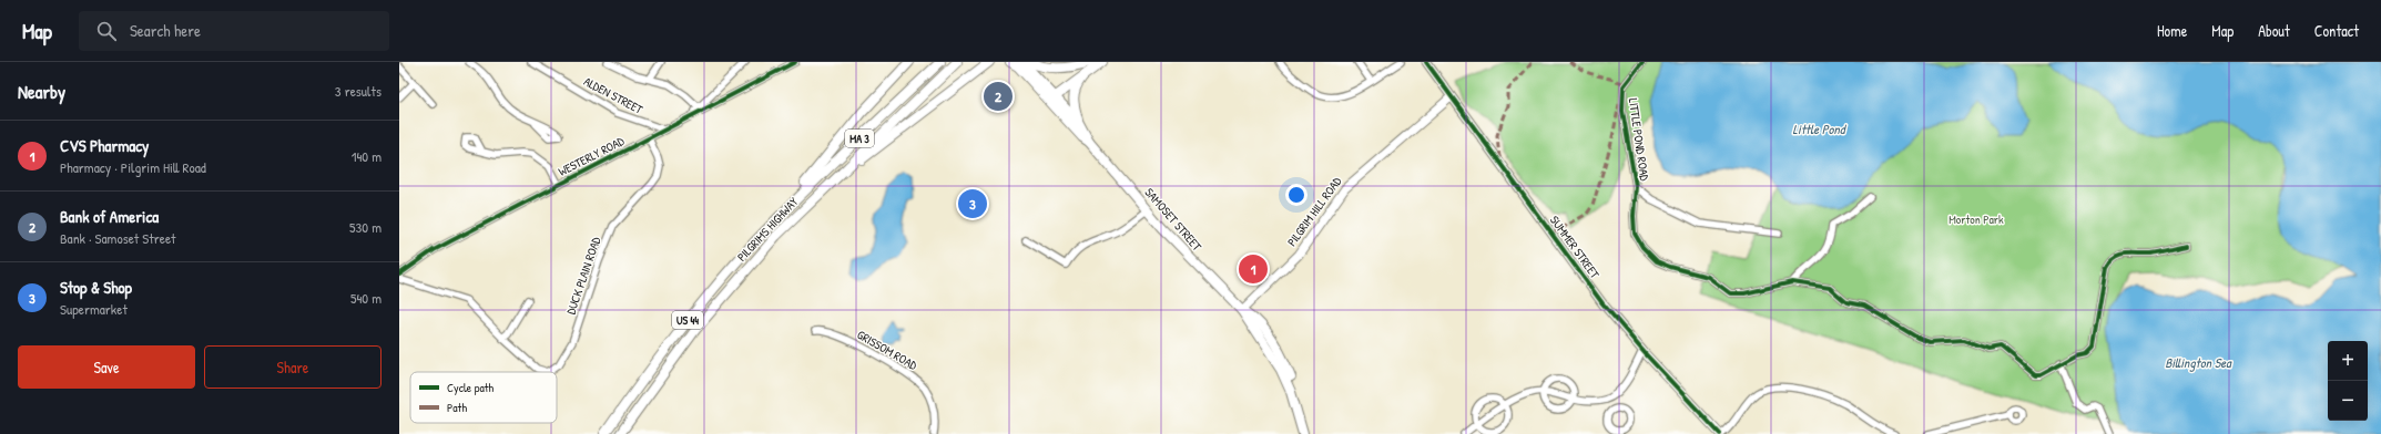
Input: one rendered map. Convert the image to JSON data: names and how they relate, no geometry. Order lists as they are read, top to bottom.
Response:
{
  "streets": {
    "highway": [
      "MA 3",
      "SAMOSET STREET",
      "PILGRIMS HIGHWAY",
      "US 44"
    ],
    "main road": ["PILGRIM HILL ROAD", "SUMMER STREET"],
    "street": [
      "ALDEN STREET",
      "LITTLE POND ROAD",
      "WESTERLY ROAD",
      "DUCK PLAIN ROAD",
      "GRISSOM ROAD"
    ]
  },
  "crossings": [
    ["ALDEN STREET", "WESTERLY ROAD"],
    ["WESTERLY ROAD", "DUCK PLAIN ROAD"],
    ["PILGRIM HILL ROAD", "SAMOSET STREET"],
    ["PILGRIM HILL ROAD", "SUMMER STREET"],
    ["PILGRIMS HIGHWAY", "US 44"]
  ],
  "water": ["Little Pond", "Billington Sea"],
  "parks": ["Morton Park"],
  "legend": ["Cycle path", "Path"],
  "page": {
    "header": "Map",
    "search": "Search here",
    "nav": [
      "Home",
      "Map",
      "About",
      "Contact"
    ],
    "heading": ["Nearby", "3 results"],
    "pins": ["2", "3", "1"],
    "list": [
      {
        "mark": "1",
        "name": "CVS Pharmacy",
        "note": "Pharmacy · Pilgrim Hill Road",
        "value": "140 m"
      },
      {
        "mark": "2",
        "name": "Bank of America",
        "note": "Bank · Samoset Street",
        "value": "530 m"
      },
      {
        "mark": "3",
        "name": "Stop & Shop",
        "note": "Supermarket",
        "value": "540 m"
      }
    ],
    "buttons": ["Save", "Share"],
    "map_buttons": ["+", "−"]
  }
}
